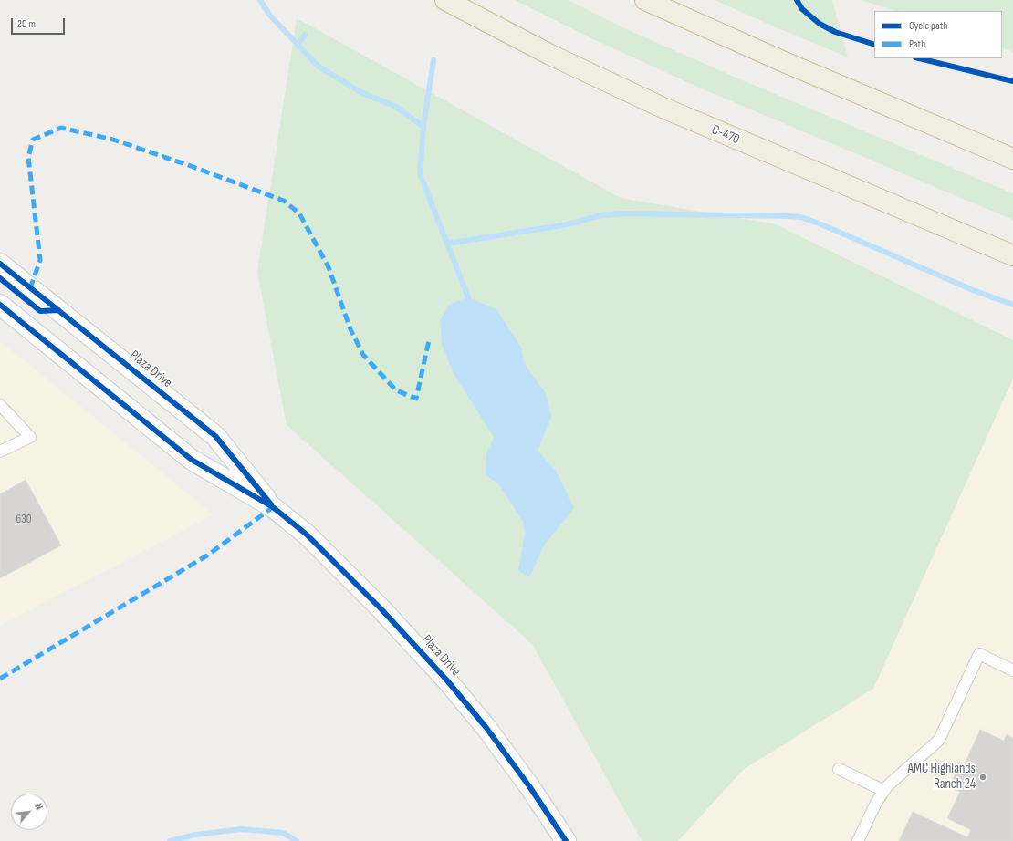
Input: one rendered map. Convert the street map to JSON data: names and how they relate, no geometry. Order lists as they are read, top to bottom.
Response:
{
  "streets": {
    "highway": ["C-470"],
    "street": ["Plaza Drive"]
  },
  "places": ["AMC Highlands Ranch 24"],
  "house_numbers": ["630"],
  "legend": ["Cycle path", "Path"],
  "scale_bar": "20 m",
  "north": "top right"
}
